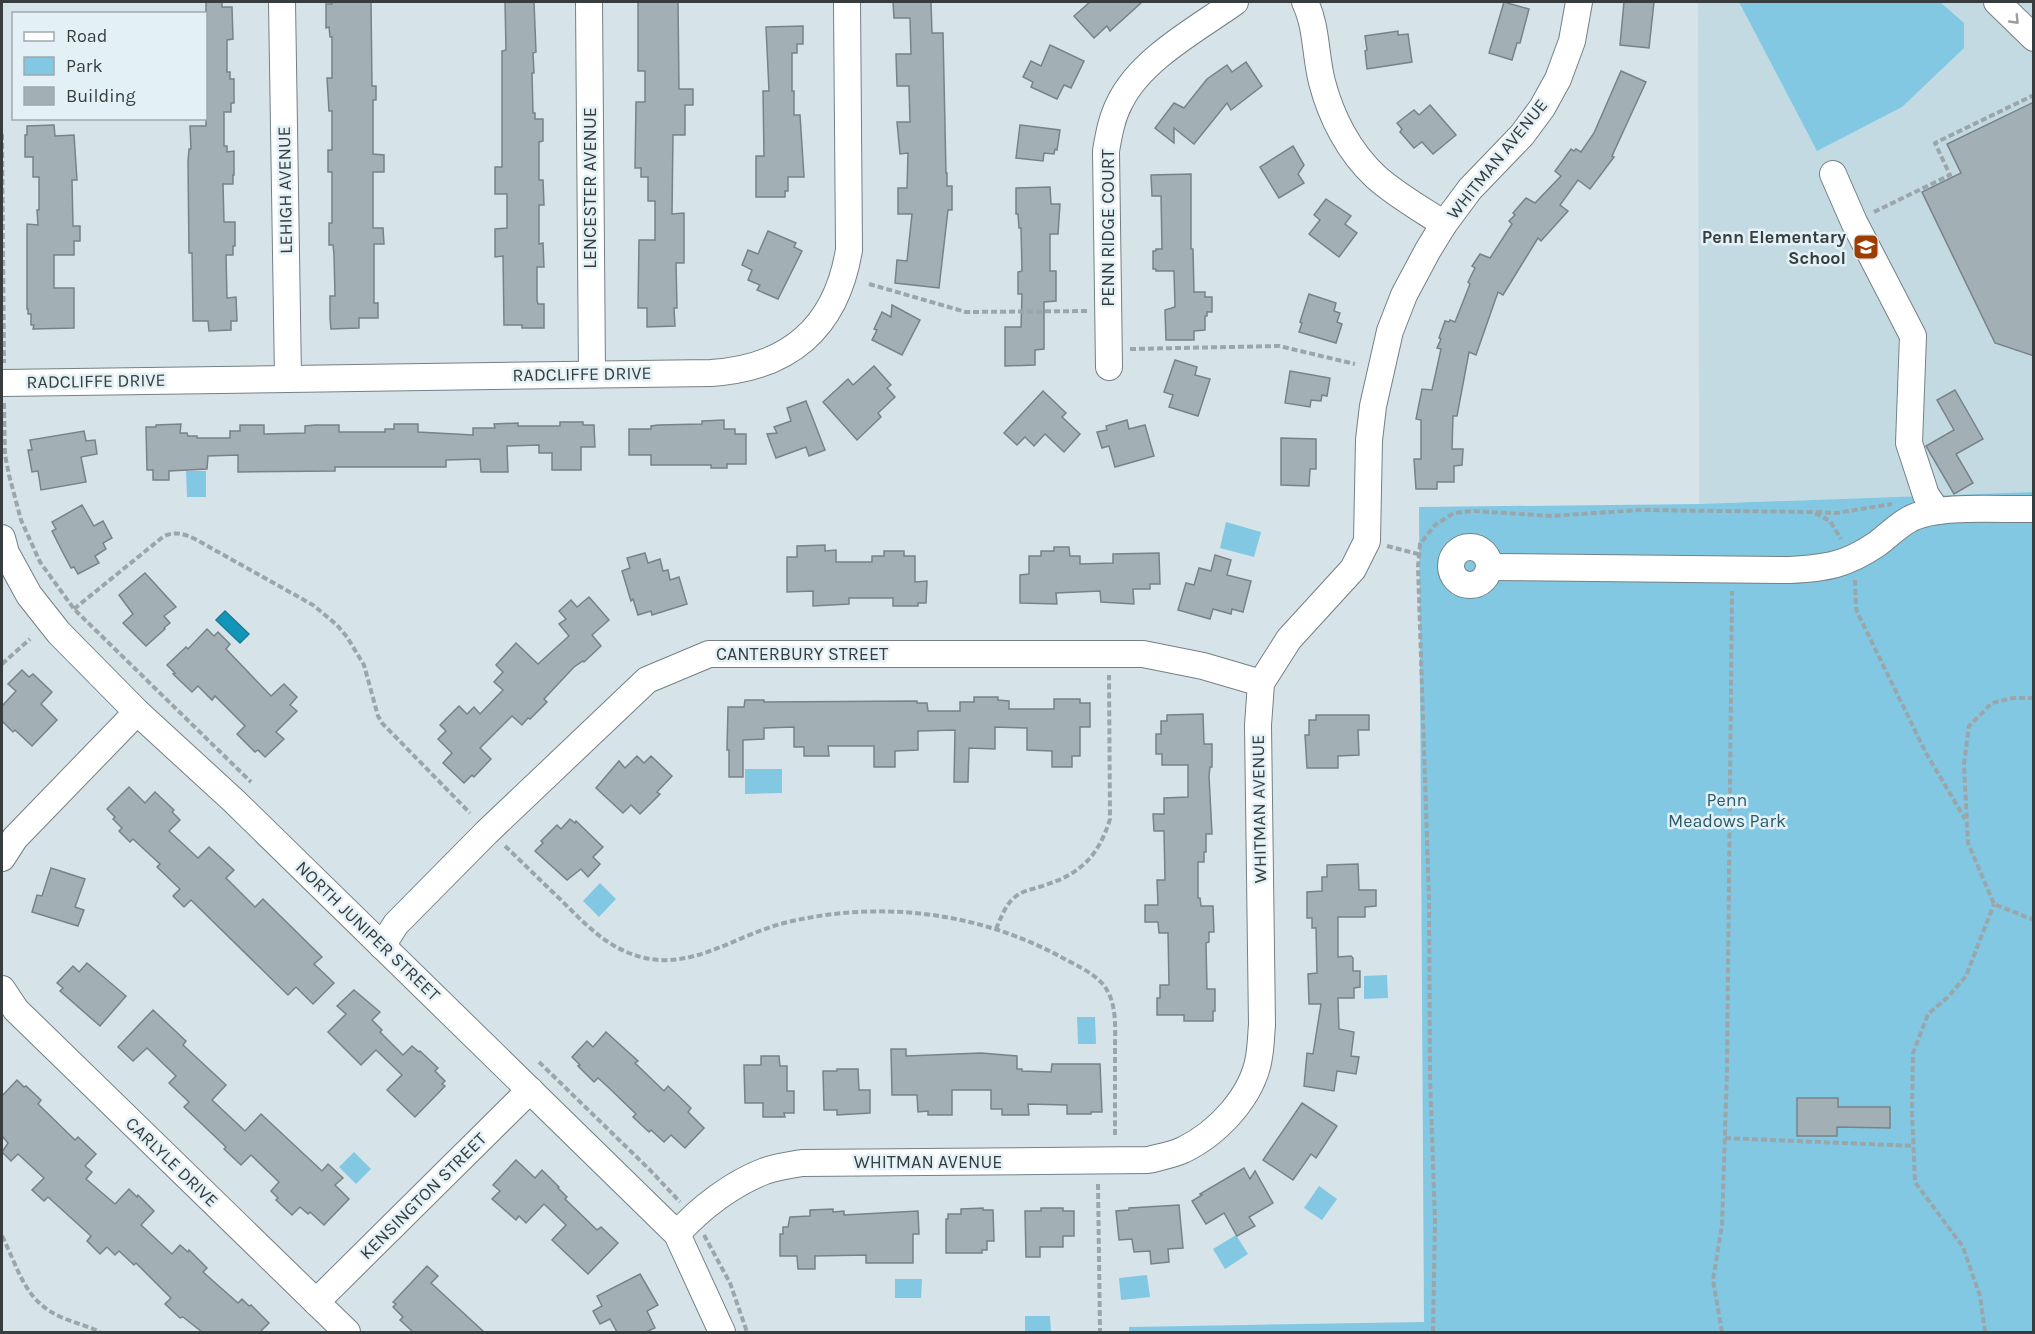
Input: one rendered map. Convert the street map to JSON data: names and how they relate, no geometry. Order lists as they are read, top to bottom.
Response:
{
  "streets": {
    "street": [
      "WHITMAN AVENUE",
      "LENCESTER AVENUE",
      "LEHIGH AVENUE",
      "PENN RIDGE COURT",
      "RADCLIFFE DRIVE",
      "CANTERBURY STREET",
      "NORTH JUNIPER STREET",
      "CARLYLE DRIVE",
      "KENSINGTON STREET"
    ]
  },
  "crossings": [
    ["WHITMAN AVENUE", "CANTERBURY STREET"],
    ["WHITMAN AVENUE", "NORTH JUNIPER STREET"],
    ["LENCESTER AVENUE", "RADCLIFFE DRIVE"],
    ["LEHIGH AVENUE", "RADCLIFFE DRIVE"],
    ["CANTERBURY STREET", "NORTH JUNIPER STREET"],
    ["NORTH JUNIPER STREET", "KENSINGTON STREET"],
    ["CARLYLE DRIVE", "KENSINGTON STREET"]
  ],
  "parks": ["Penn Meadows Park"],
  "places": {
    "school or university": ["Penn Elementary School"]
  },
  "legend": ["Road", "Park", "Building"]
}
